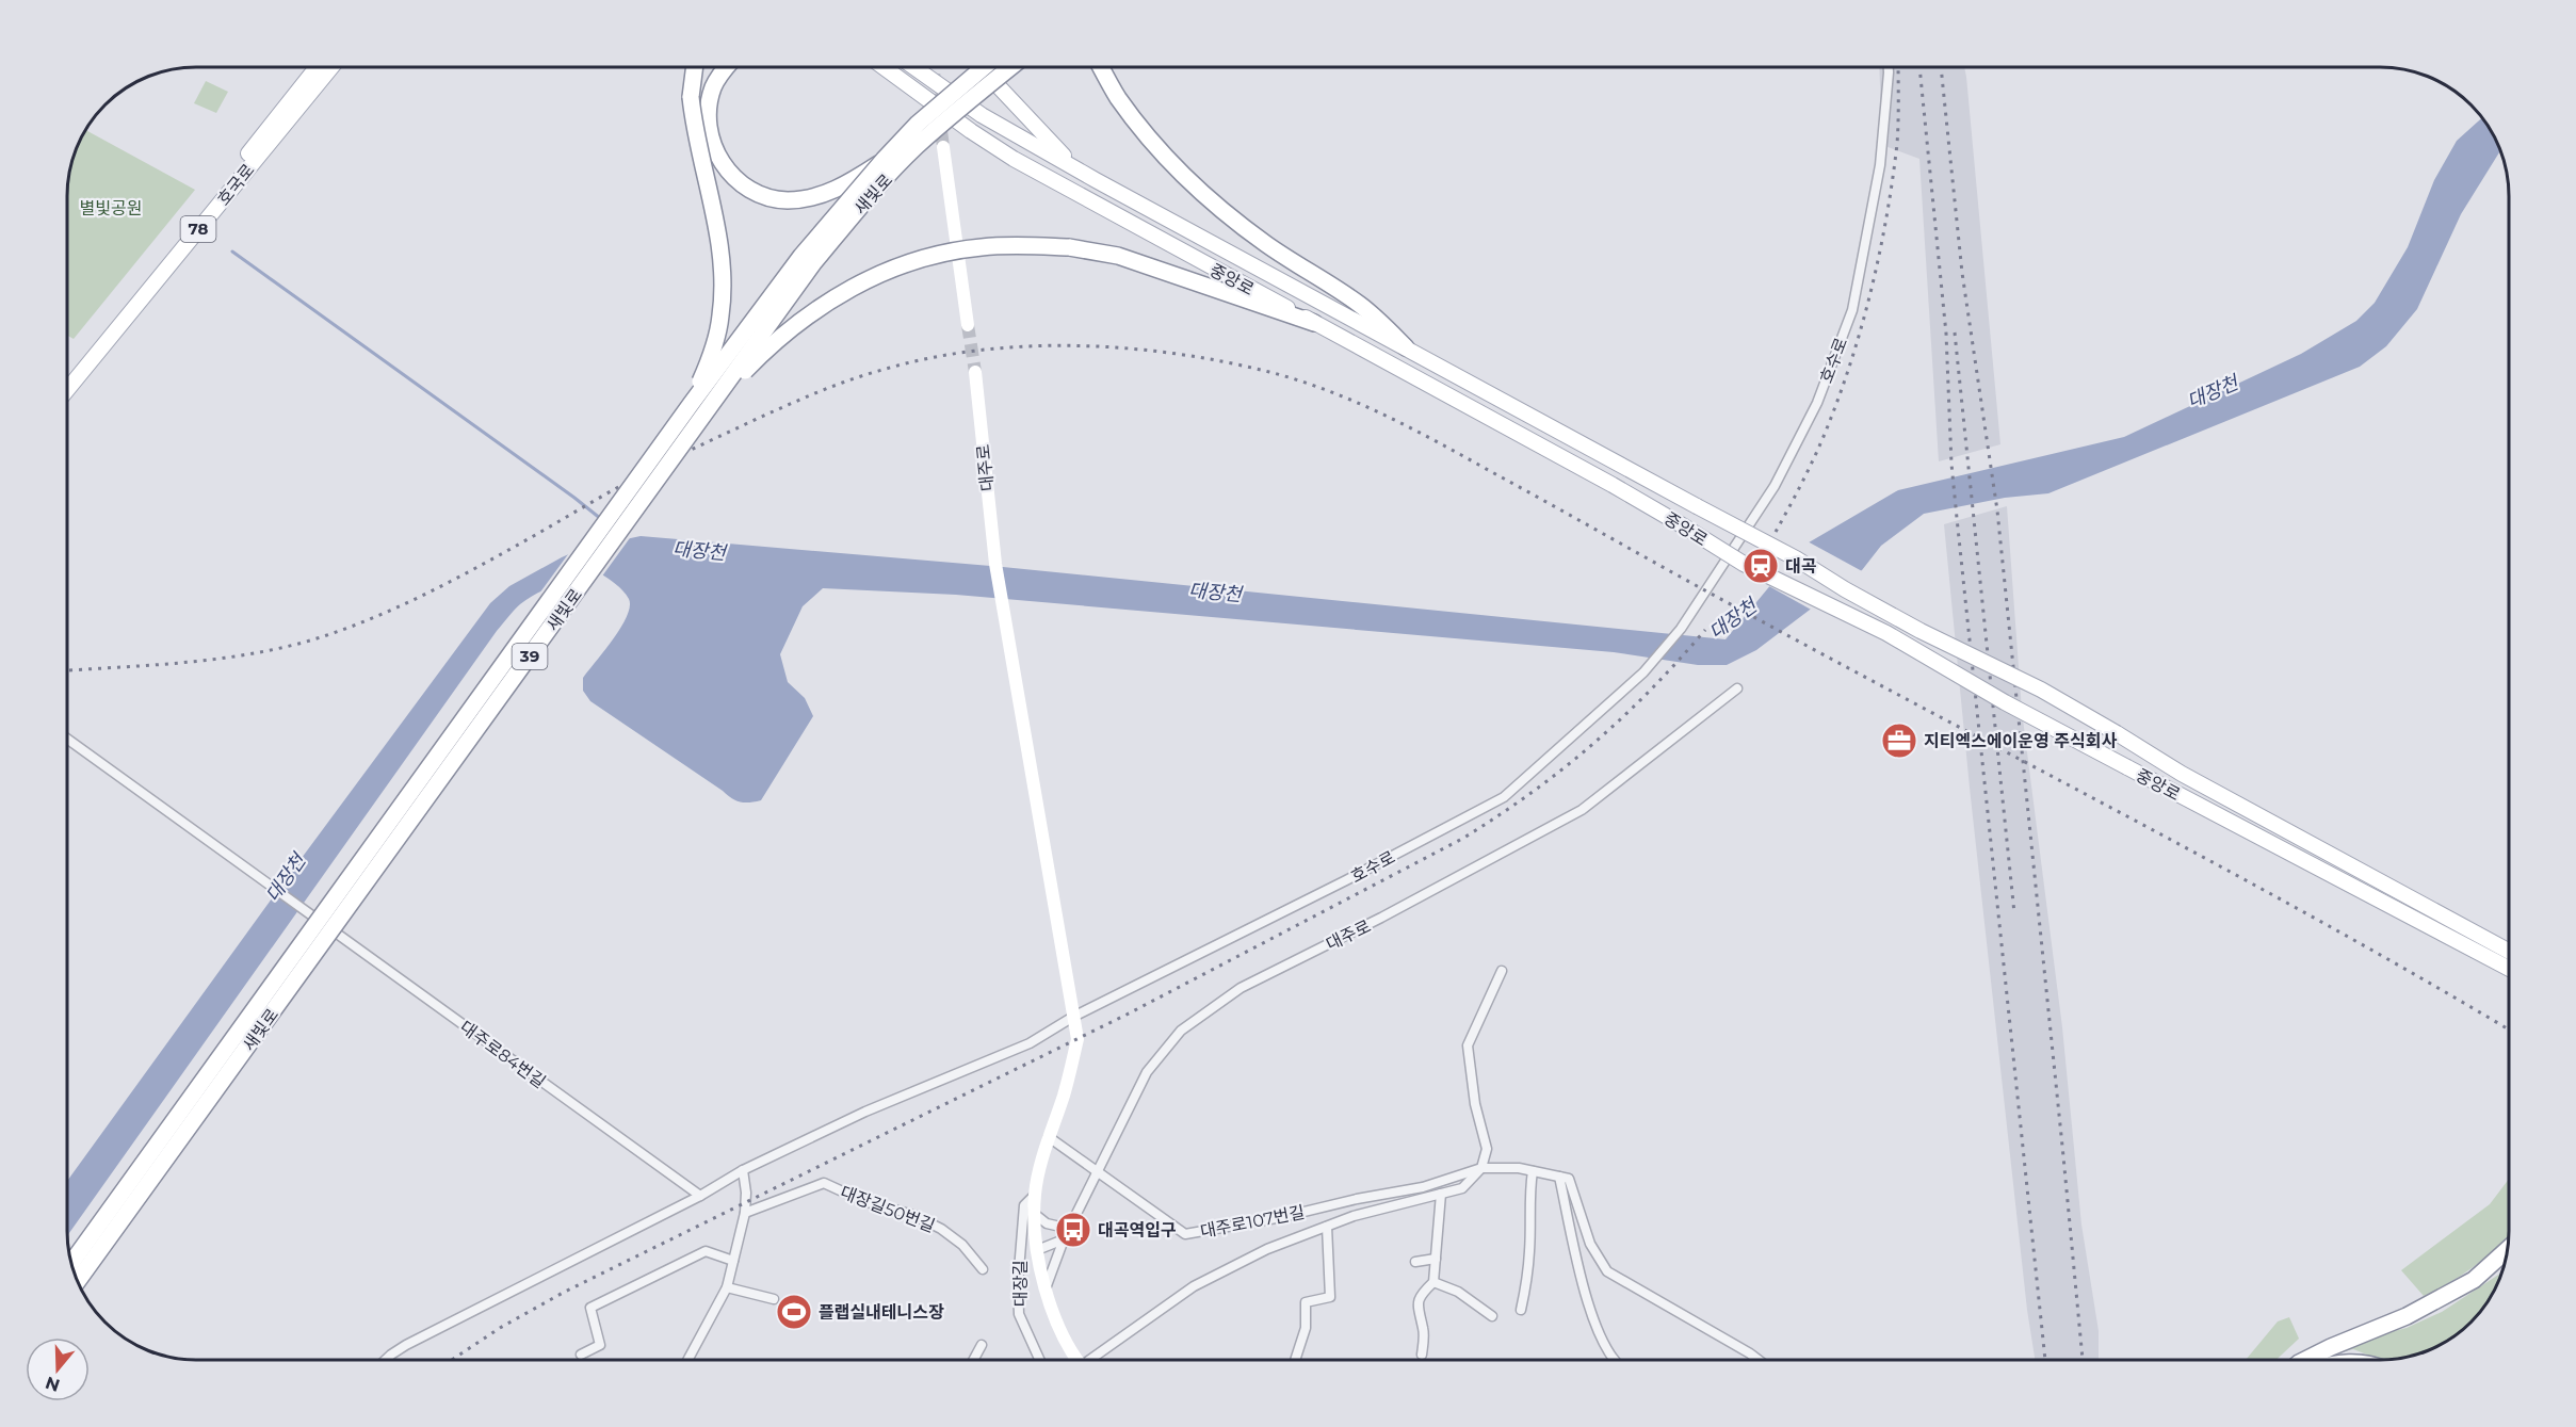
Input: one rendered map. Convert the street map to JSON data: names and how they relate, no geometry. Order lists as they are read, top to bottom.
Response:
{
  "streets": {
    "highway": ["새빛로", "39"],
    "main road": ["호국로", "78", "중앙로"],
    "street": [
      "호수로",
      "대주로",
      "대주로84번길",
      "대장길50번길",
      "대주로107번길",
      "대장길"
    ]
  },
  "crossings": [
    ["호수로", "대주로"],
    ["대주로", "대주로107번길"]
  ],
  "water": ["대장천"],
  "parks": ["별빛공원"],
  "places": {
    "station": ["대곡"],
    "office": ["지티엑스에이운영 주식회사"],
    "bus stop": ["대곡역입구"],
    "sports": ["플랩실내테니스장"]
  },
  "north": "bottom"
}
